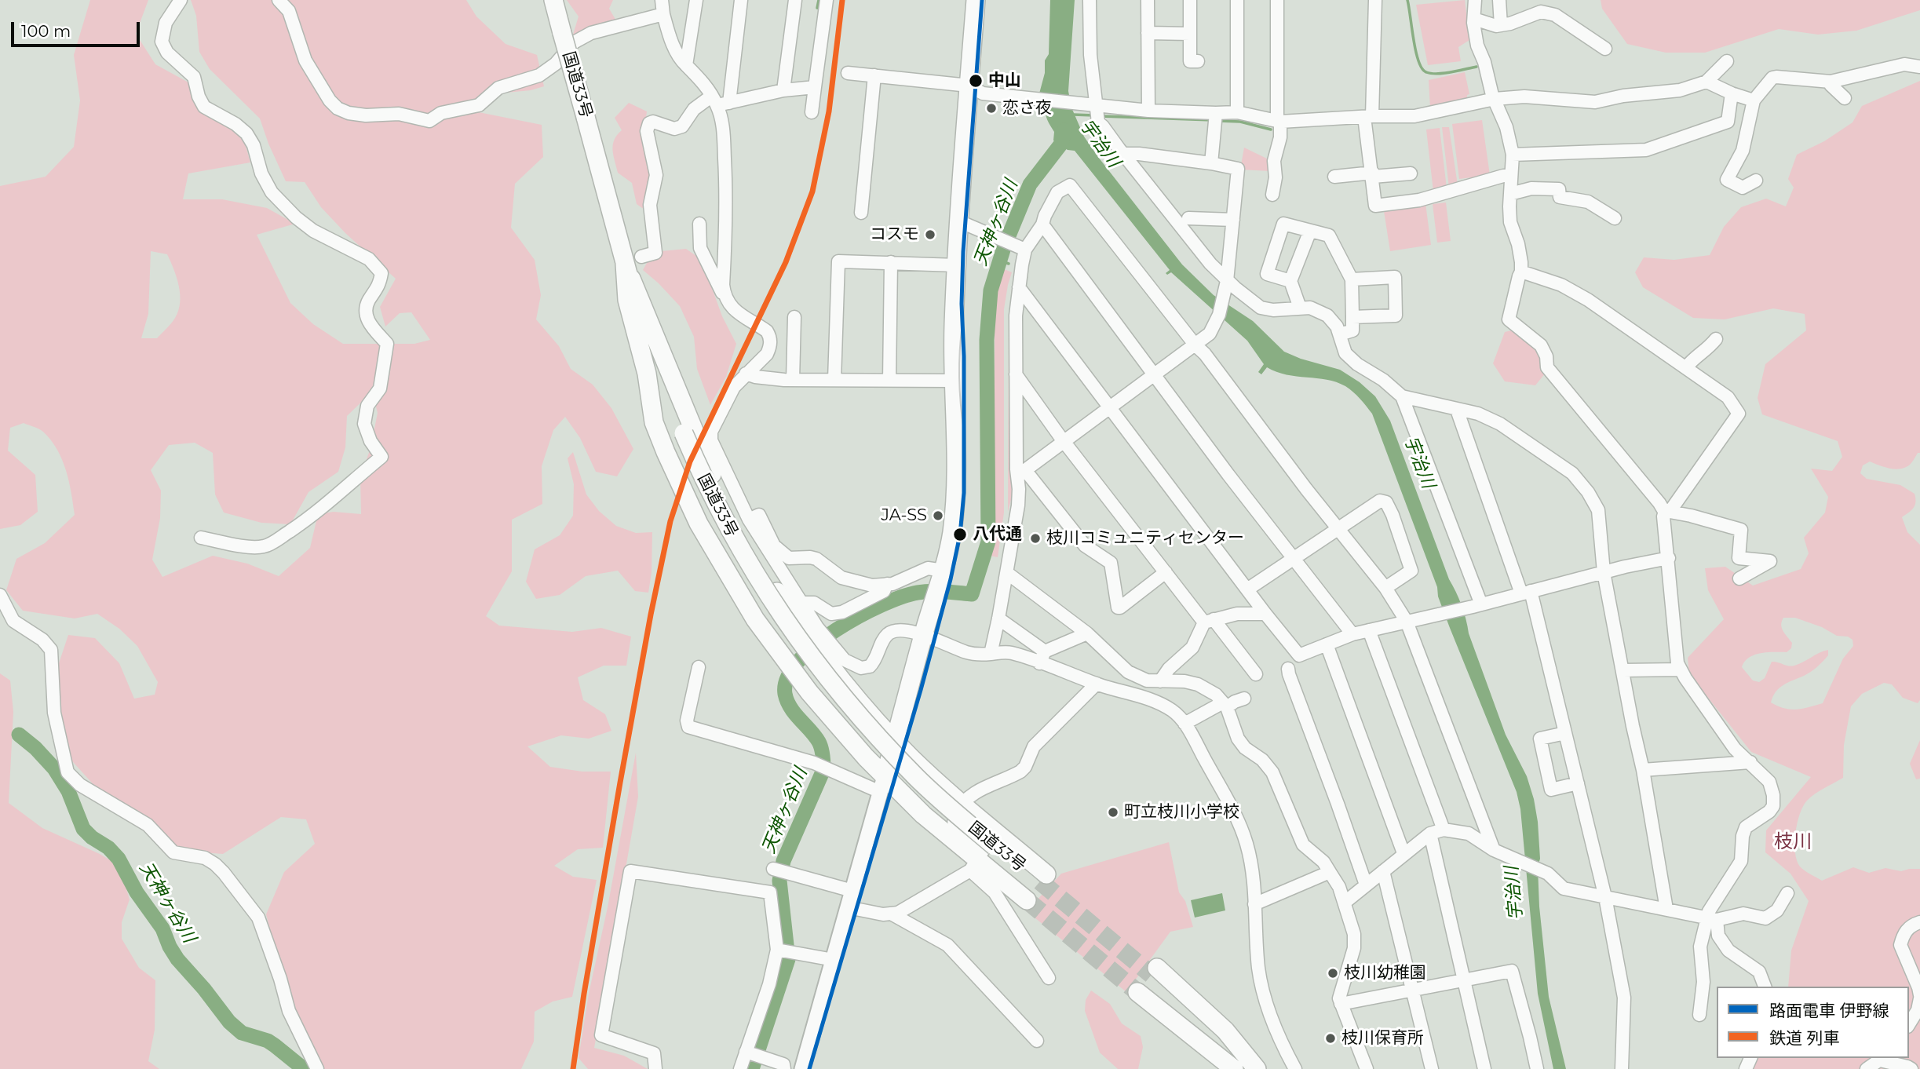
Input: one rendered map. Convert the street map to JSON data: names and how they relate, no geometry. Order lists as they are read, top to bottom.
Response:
{
  "streets": {
    "highway": ["国道33号"]
  },
  "districts": ["枝川"],
  "water": ["宇治川", "天神ヶ谷川"],
  "places": [
    "中山",
    "恋さ夜",
    "コスモ",
    "JA-SS",
    "八代通",
    "枝川コミュニティセンター",
    "町立枝川小学校",
    "枝川幼稚園",
    "枝川保育所"
  ],
  "lines": ["tram line 伊野線", "rail line 列車"],
  "legend": ["路面電車 伊野線", "鉄道 列車"],
  "scale_bar": "100 m"
}
